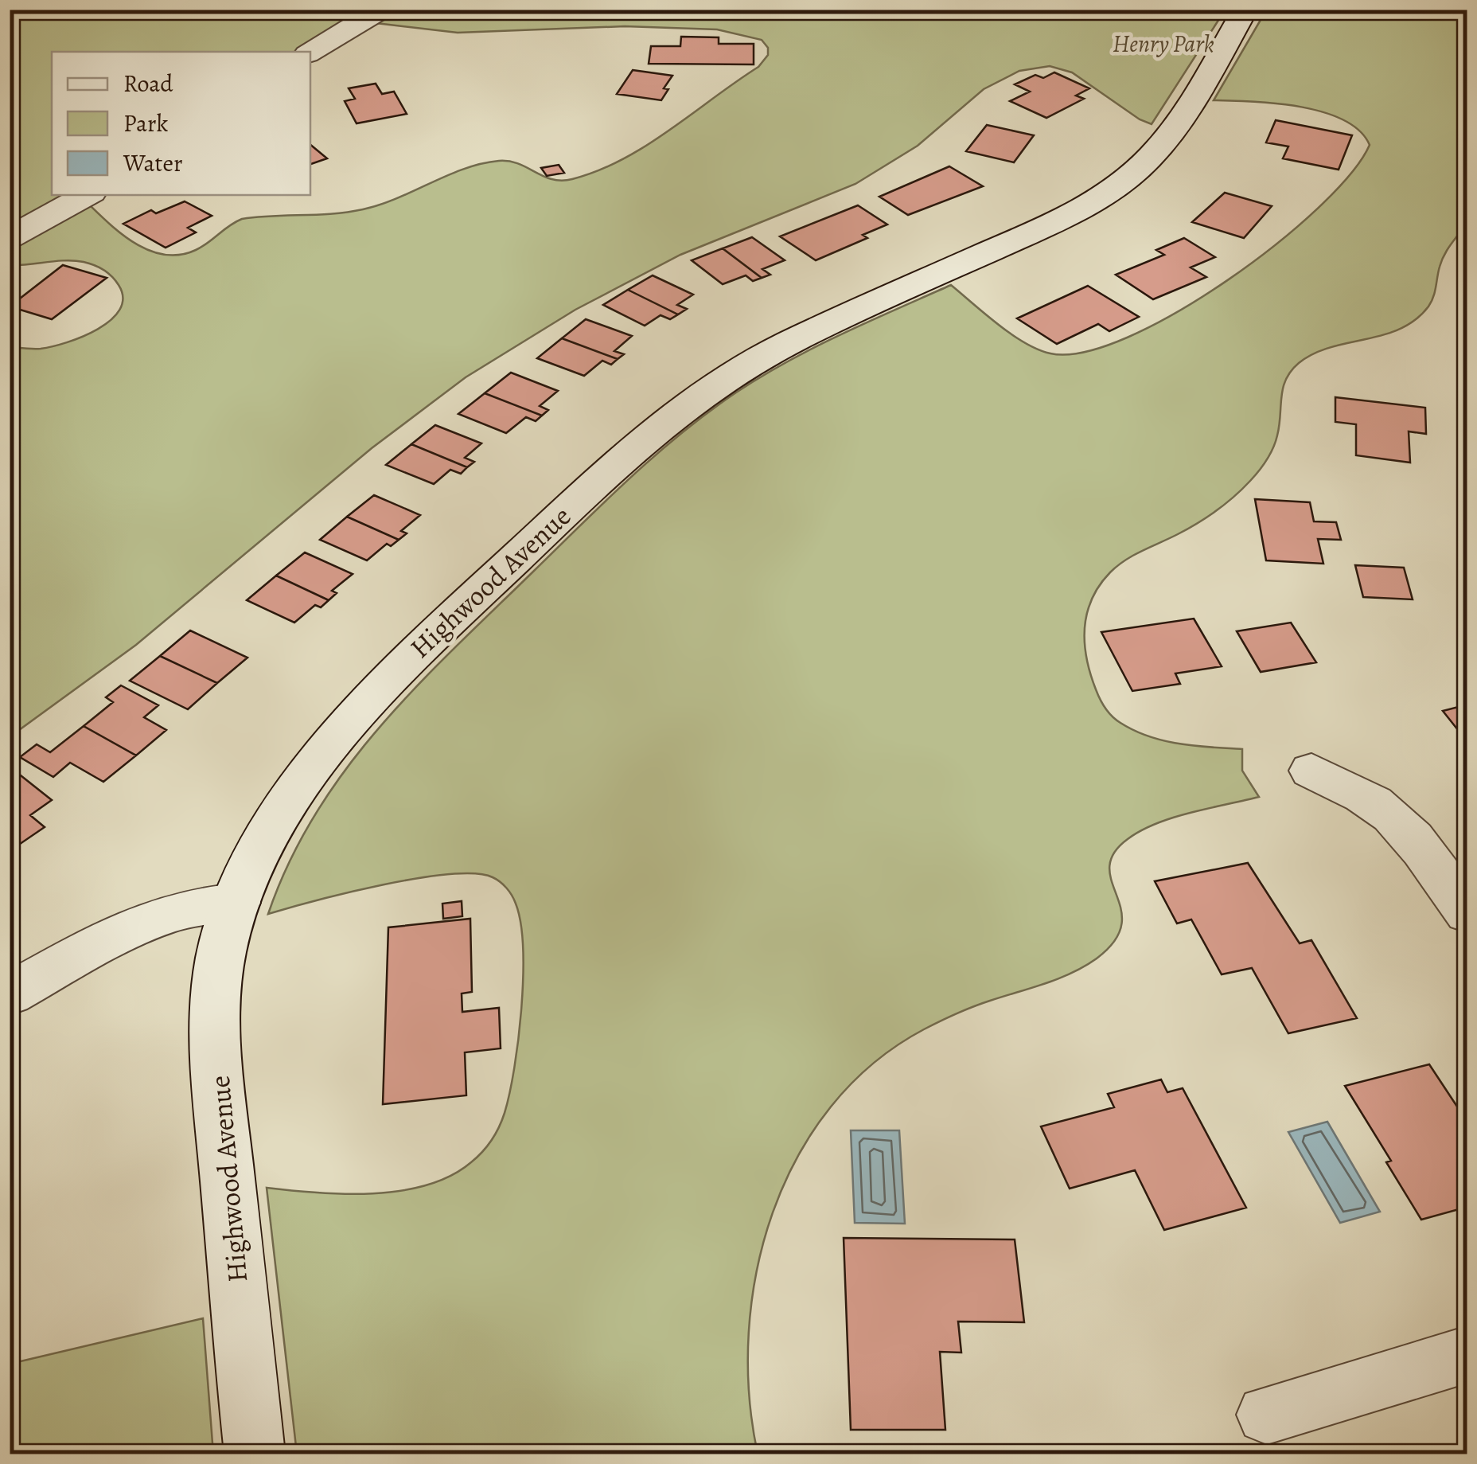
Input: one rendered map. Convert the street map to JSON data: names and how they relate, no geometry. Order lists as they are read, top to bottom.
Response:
{
  "streets": {
    "street": ["Highwood Avenue"]
  },
  "parks": ["Henry Park"],
  "legend": ["Road", "Park", "Water"]
}
